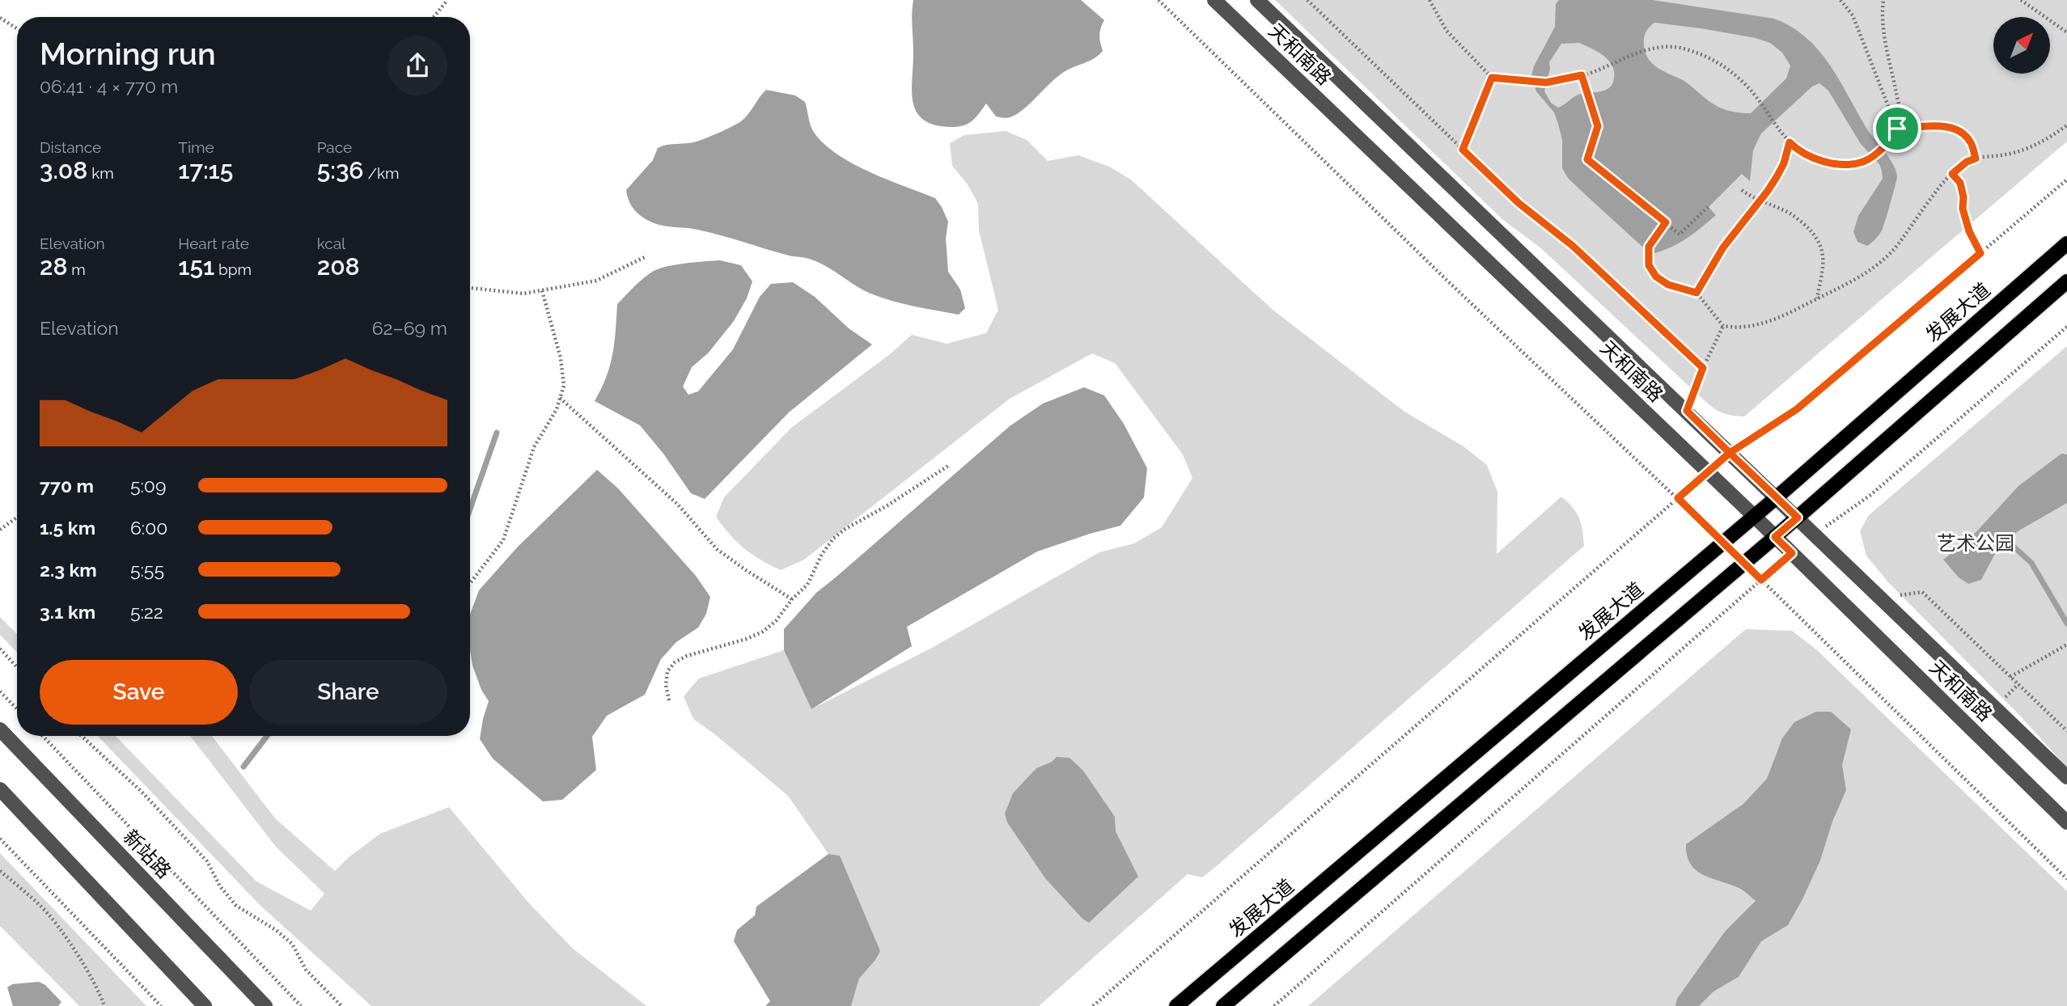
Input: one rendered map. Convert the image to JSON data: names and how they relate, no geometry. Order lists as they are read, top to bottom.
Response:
{
  "streets": {
    "main road": ["发展大道"],
    "street": ["天和南路", "新站路"]
  },
  "crossings": [
    ["天和南路", "发展大道"]
  ],
  "parks": ["艺术公园"],
  "north": "top right",
  "page": {
    "heading": ["Morning run", "06:41 · 4 × 770 m"],
    "stats": [
      ["Distance", "3.08 km"],
      ["Time", "17:15"],
      ["Pace", "5:36 /km"],
      ["Elevation", "28 m"],
      ["Heart rate", "151 bpm"],
      ["kcal", "208"]
    ],
    "chart": ["Elevation", "62–69 m"],
    "list": [
      {
        "name": "770 m",
        "note": "5:09"
      },
      {
        "name": "1.5 km",
        "note": "6:00"
      },
      {
        "name": "2.3 km",
        "note": "5:55"
      },
      {
        "name": "3.1 km",
        "note": "5:22"
      }
    ],
    "buttons": ["Save", "Share"]
  }
}
